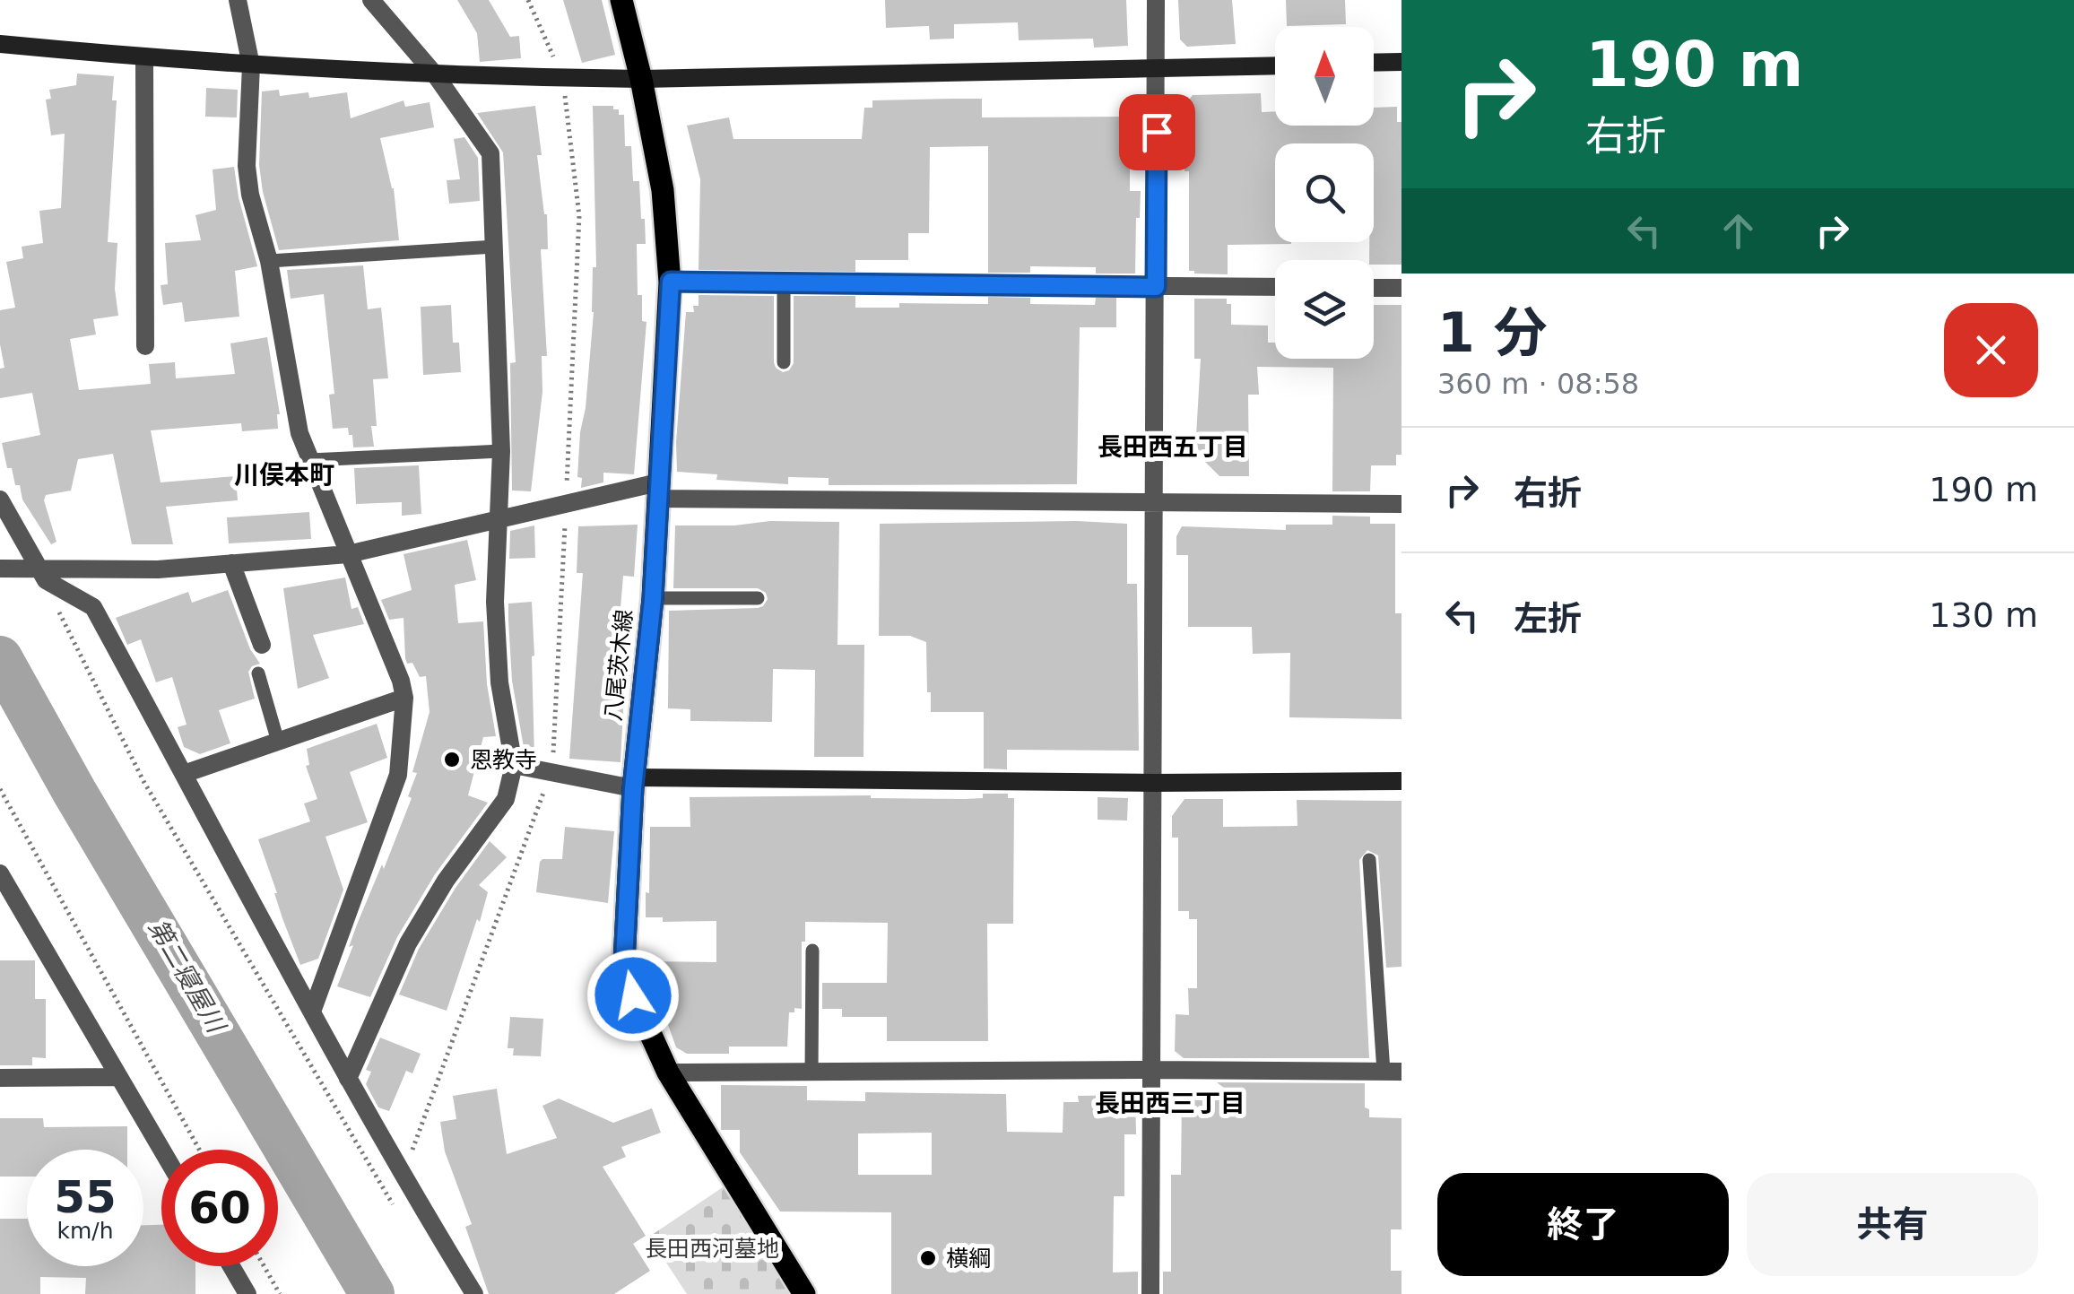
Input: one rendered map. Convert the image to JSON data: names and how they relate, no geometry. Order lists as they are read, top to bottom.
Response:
{
  "streets": {
    "main road": ["八尾茨木線"]
  },
  "districts": ["長田西五丁目", "川俣本町", "長田西三丁目"],
  "water": ["第二寝屋川"],
  "parks": ["長田西河墓地"],
  "places": ["恩教寺", "横綱"],
  "north": "top",
  "page": {
    "turn": ["190 m", "右折"],
    "heading": ["1 分", "360 m · 08:58"],
    "list": [
      {
        "name": "右折",
        "value": "190 m"
      },
      {
        "name": "左折",
        "value": "130 m"
      }
    ],
    "speed": "55 km/h",
    "limit": "60",
    "buttons": ["終了", "共有"]
  }
}
